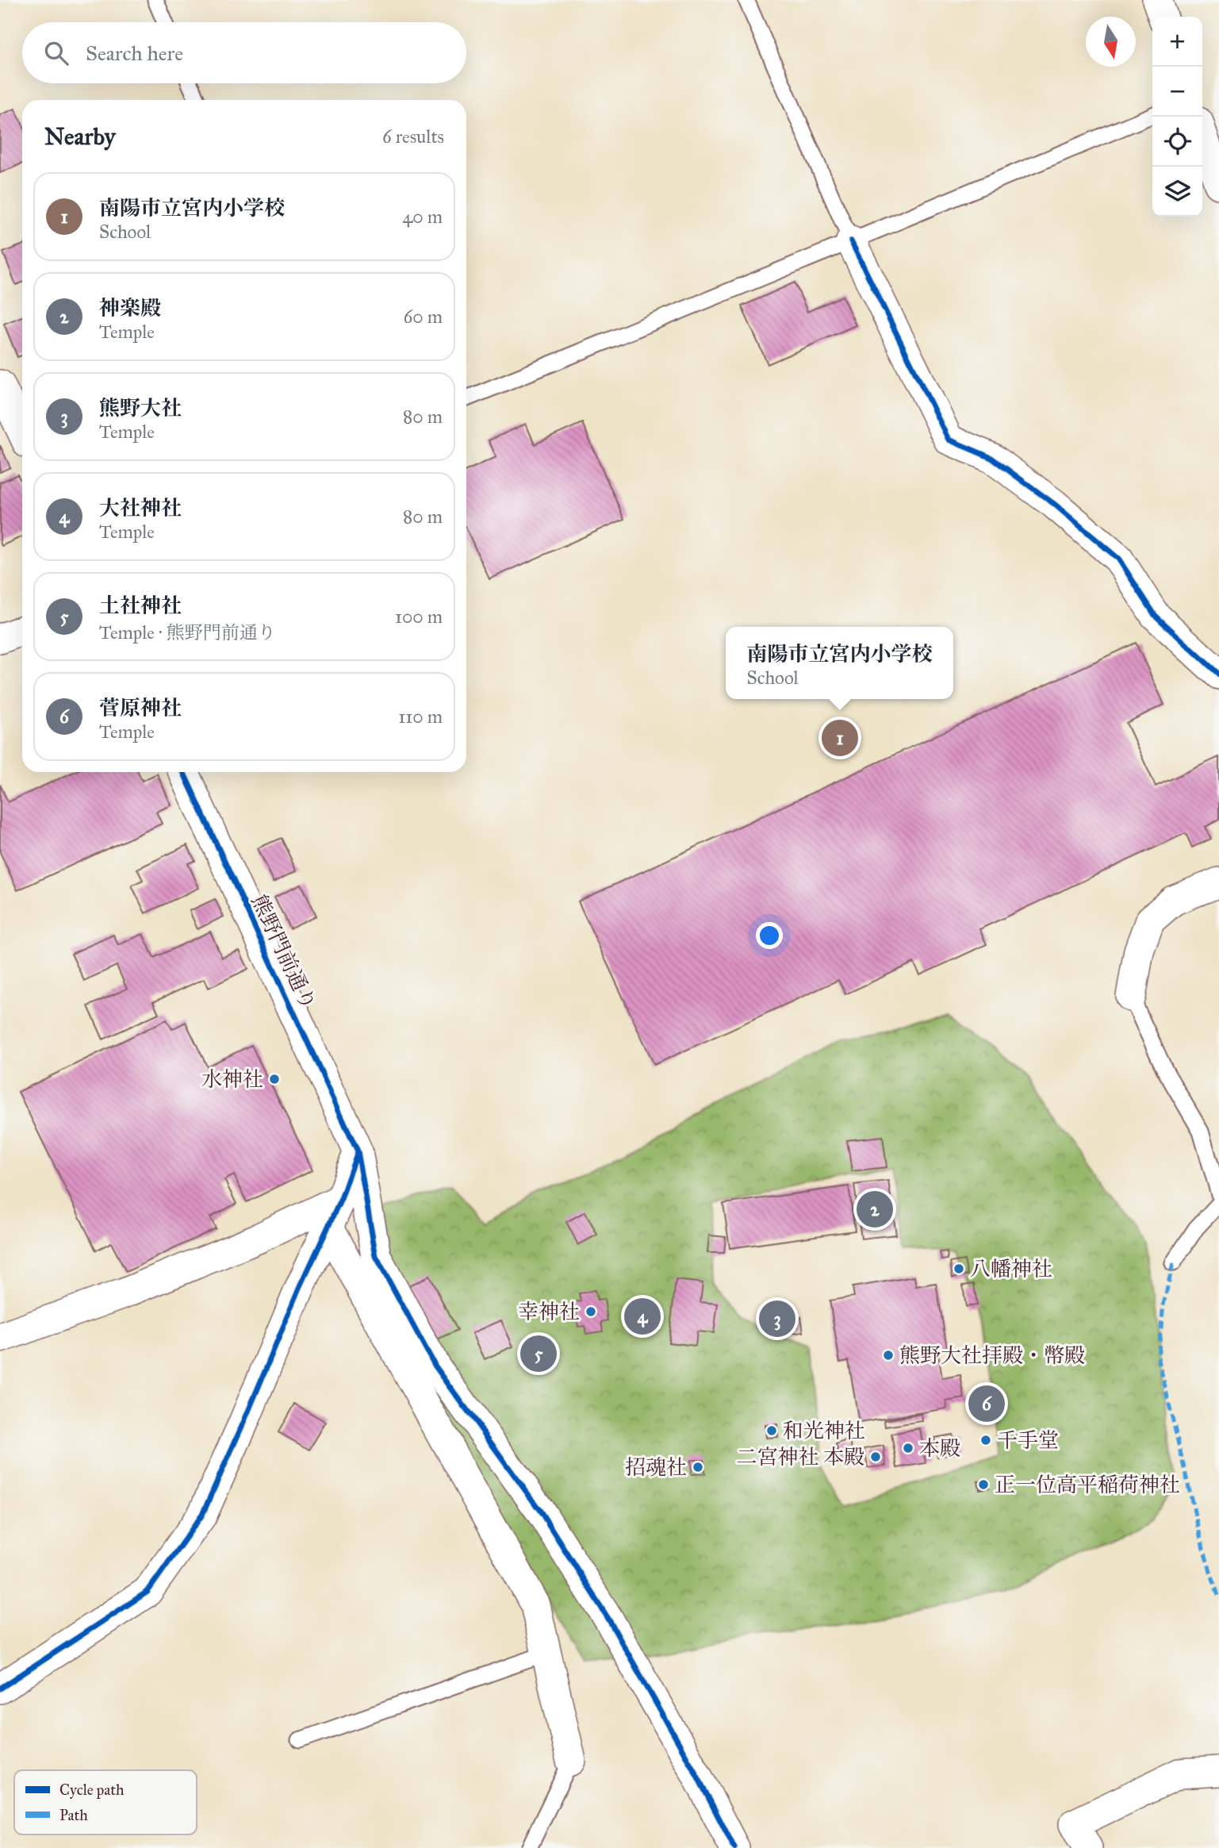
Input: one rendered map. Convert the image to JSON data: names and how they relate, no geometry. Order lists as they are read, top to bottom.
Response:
{
  "streets": {
    "street": ["熊野門前通り"]
  },
  "places": [
    "水神社",
    "八幡神社",
    "幸神社",
    "熊野大社拝殿・幣殿",
    "和光神社",
    "千手堂",
    "本殿",
    "二宮神社 本殿",
    "招魂社",
    "正一位高平稲荷神社"
  ],
  "legend": ["Cycle path", "Path"],
  "north": "bottom",
  "page": {
    "map_buttons": ["+", "−"],
    "search": "Search here",
    "heading": ["Nearby", "6 results"],
    "list": [
      {
        "mark": "1",
        "name": "南陽市立宮内小学校",
        "note": "School",
        "value": "40 m"
      },
      {
        "mark": "2",
        "name": "神楽殿",
        "note": "Temple",
        "value": "60 m"
      },
      {
        "mark": "3",
        "name": "熊野大社",
        "note": "Temple",
        "value": "80 m"
      },
      {
        "mark": "4",
        "name": "大社神社",
        "note": "Temple",
        "value": "80 m"
      },
      {
        "mark": "5",
        "name": "土社神社",
        "note": "Temple · 熊野門前通り",
        "value": "100 m"
      },
      {
        "mark": "6",
        "name": "菅原神社",
        "note": "Temple",
        "value": "110 m"
      }
    ],
    "popup": ["南陽市立宮内小学校", "School"],
    "pins": [
      "1",
      "2",
      "4",
      "3",
      "5",
      "6"
    ]
  }
}
